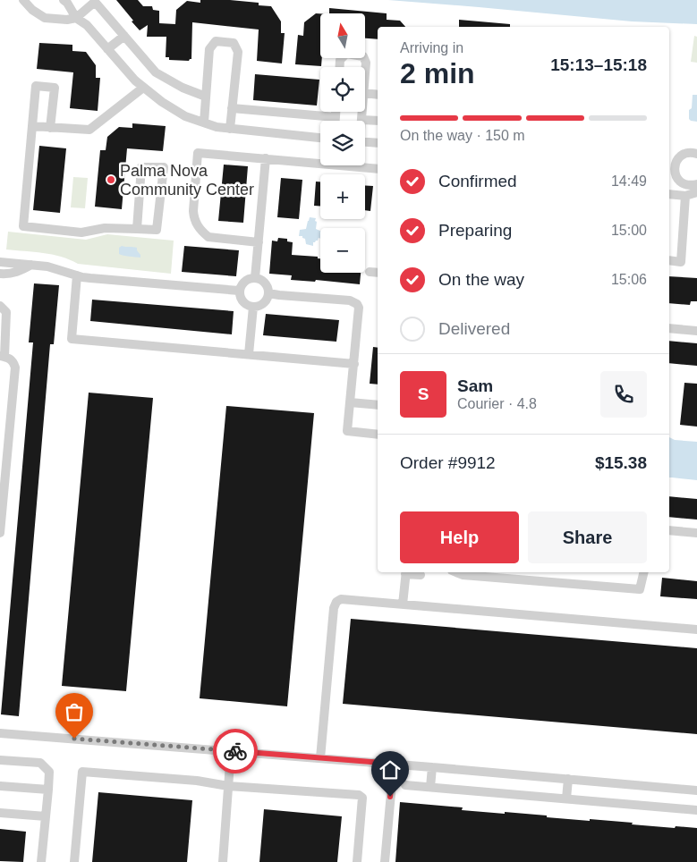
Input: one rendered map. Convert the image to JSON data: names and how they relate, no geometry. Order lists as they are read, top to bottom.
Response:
{
  "places": ["Palma Nova Community Center"],
  "north": "top",
  "page": {
    "map_buttons": ["+", "−"],
    "heading": ["2 min", "Arriving in", "15:13–15:18"],
    "panel": [
      "Sam",
      "Courier · 4.8",
      "Order #9912",
      "$15.38"
    ],
    "bar": "On the way · 150 m",
    "list": [
      ["Confirmed", "14:49"],
      ["Preparing", "15:00"],
      ["On the way", "15:06"],
      "Delivered"
    ],
    "round": "S",
    "buttons": ["Help", "Share"]
  }
}
